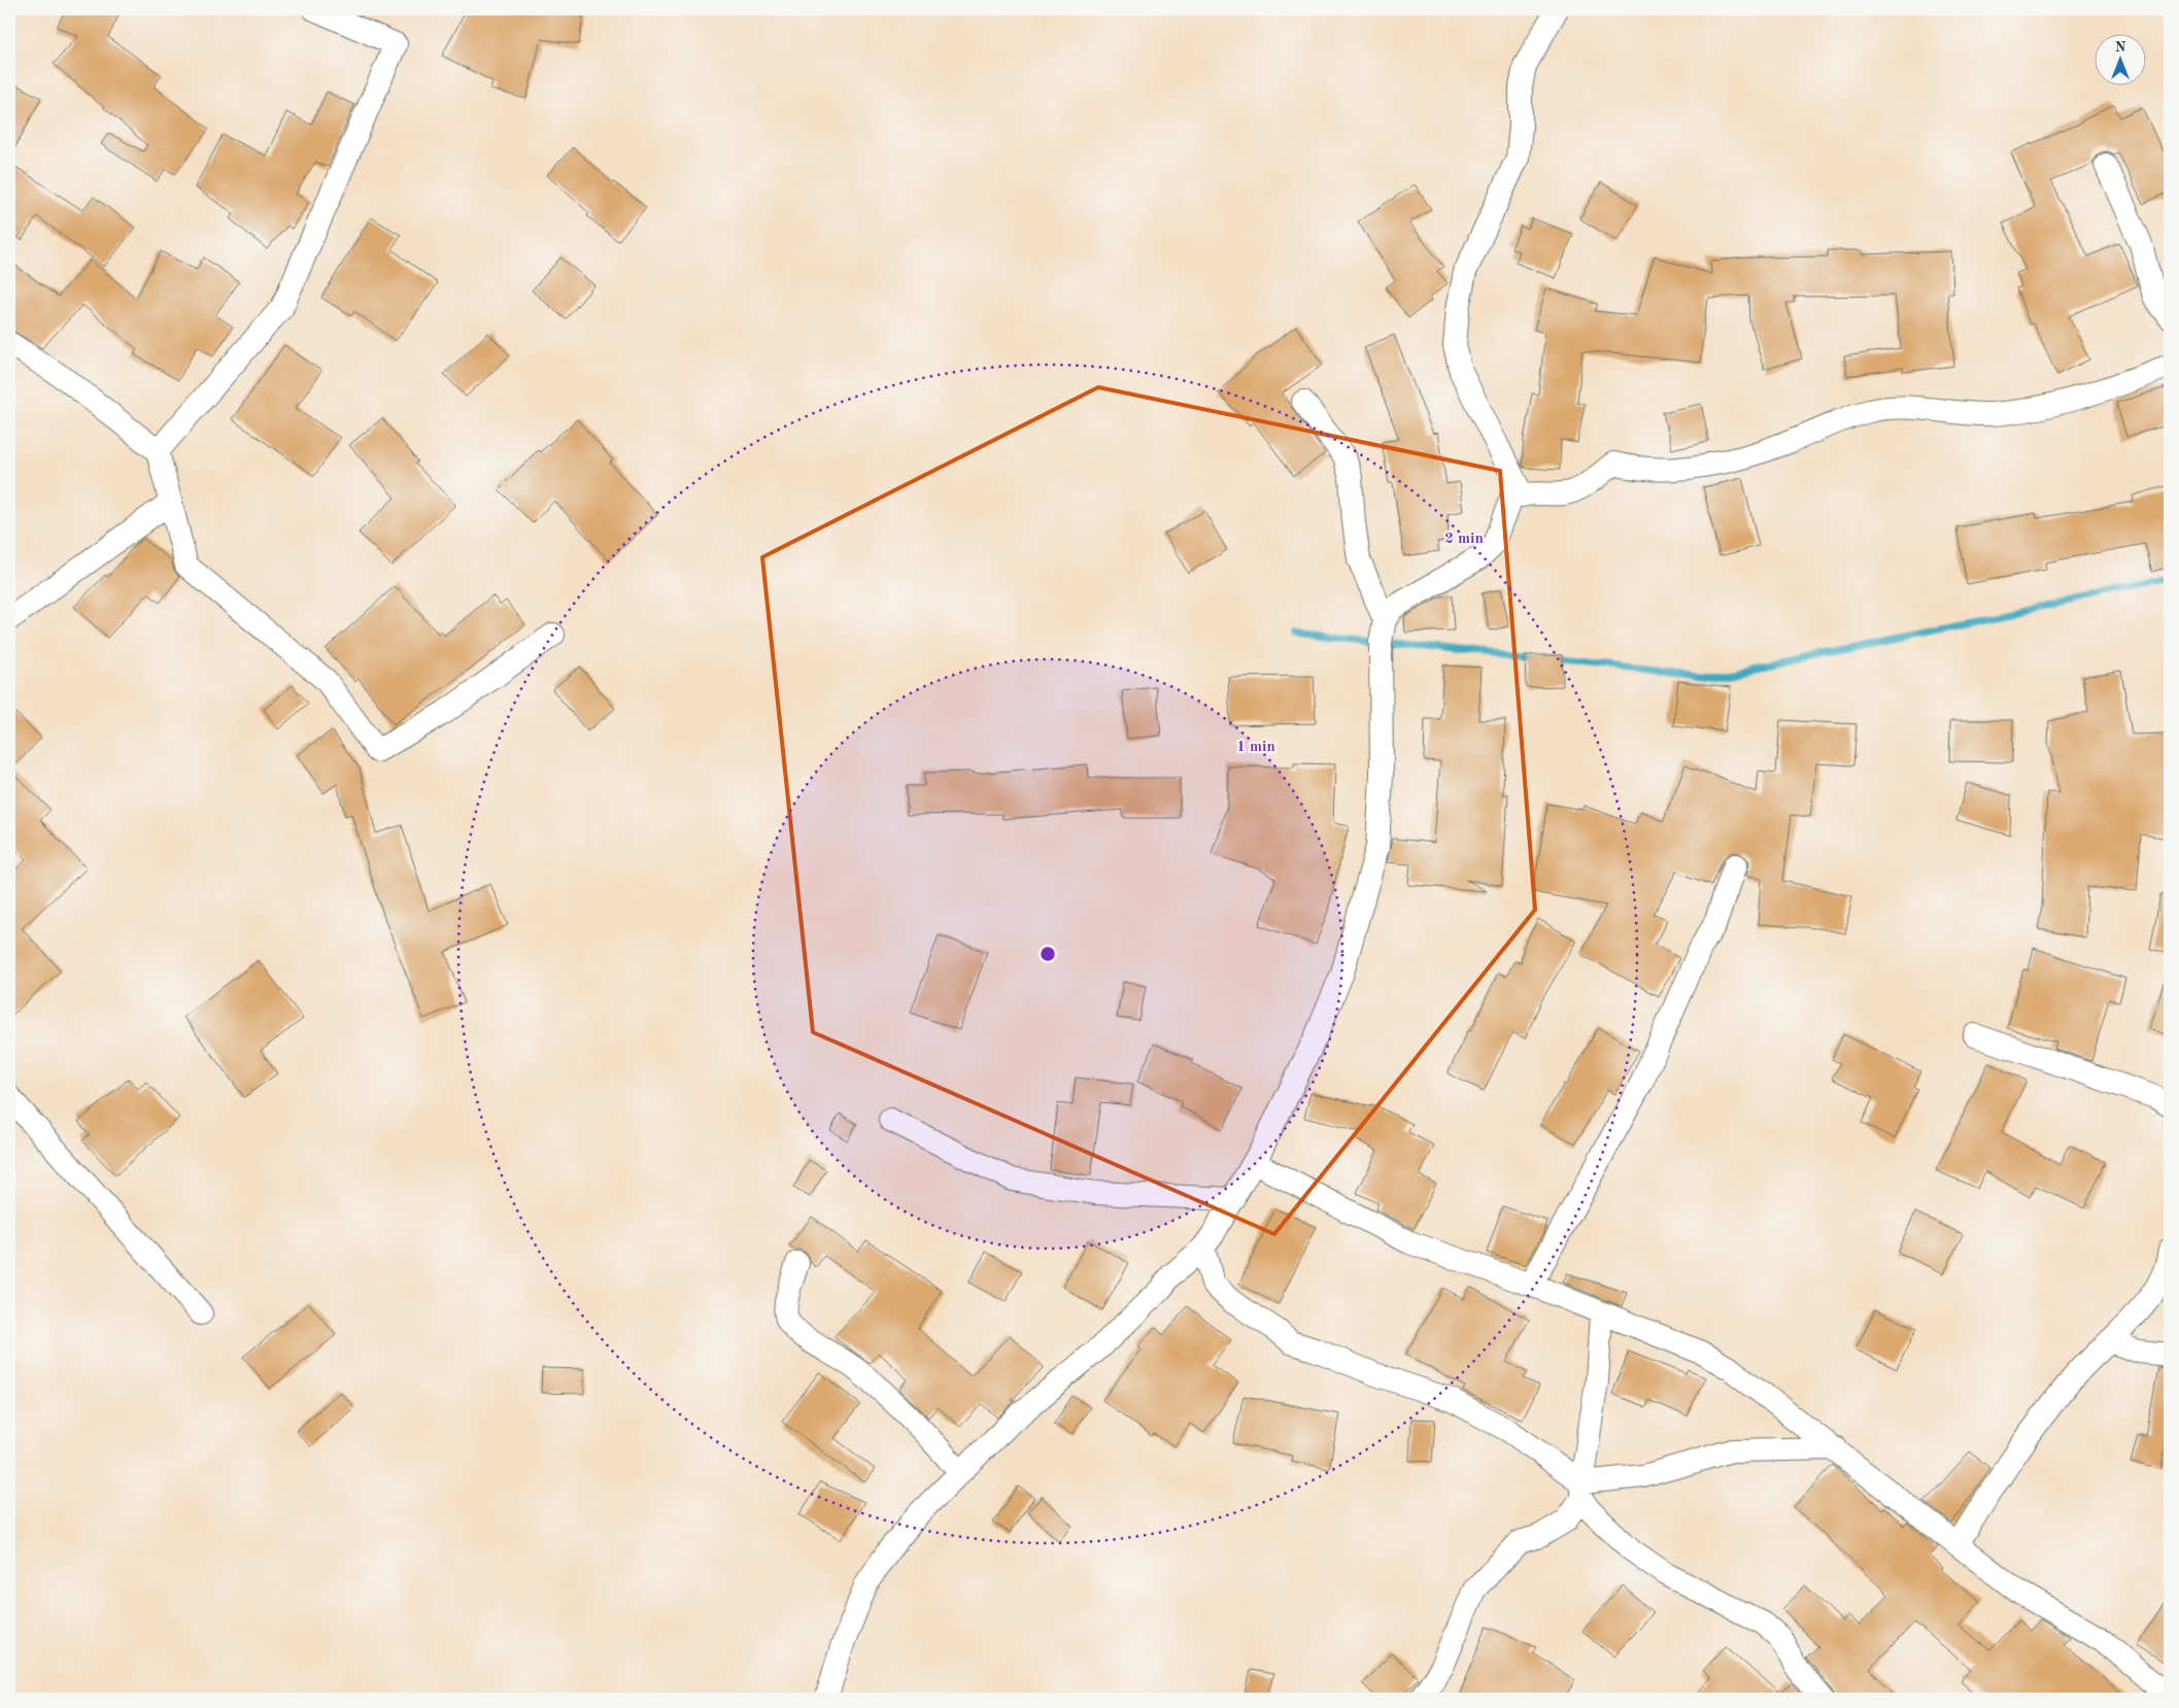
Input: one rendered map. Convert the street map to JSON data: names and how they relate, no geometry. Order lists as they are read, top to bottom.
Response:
{
  "north": "top",
  "rings": ["2 min", "1 min"]
}
